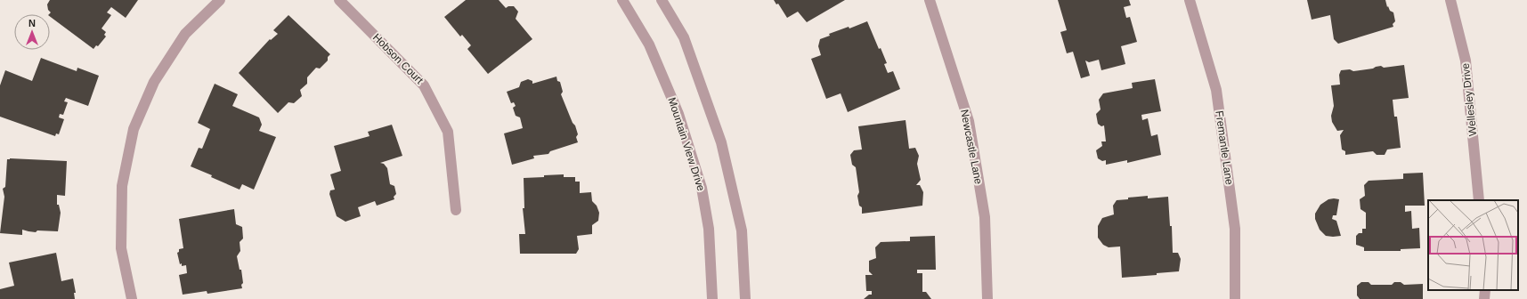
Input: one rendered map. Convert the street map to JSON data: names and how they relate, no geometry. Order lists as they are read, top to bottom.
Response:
{
  "streets": {
    "street": [
      "Hobson Court",
      "Wellesley Drive",
      "Mountain View Drive",
      "Newcastle Lane",
      "Fremantle Lane"
    ]
  },
  "north": "top"
}
